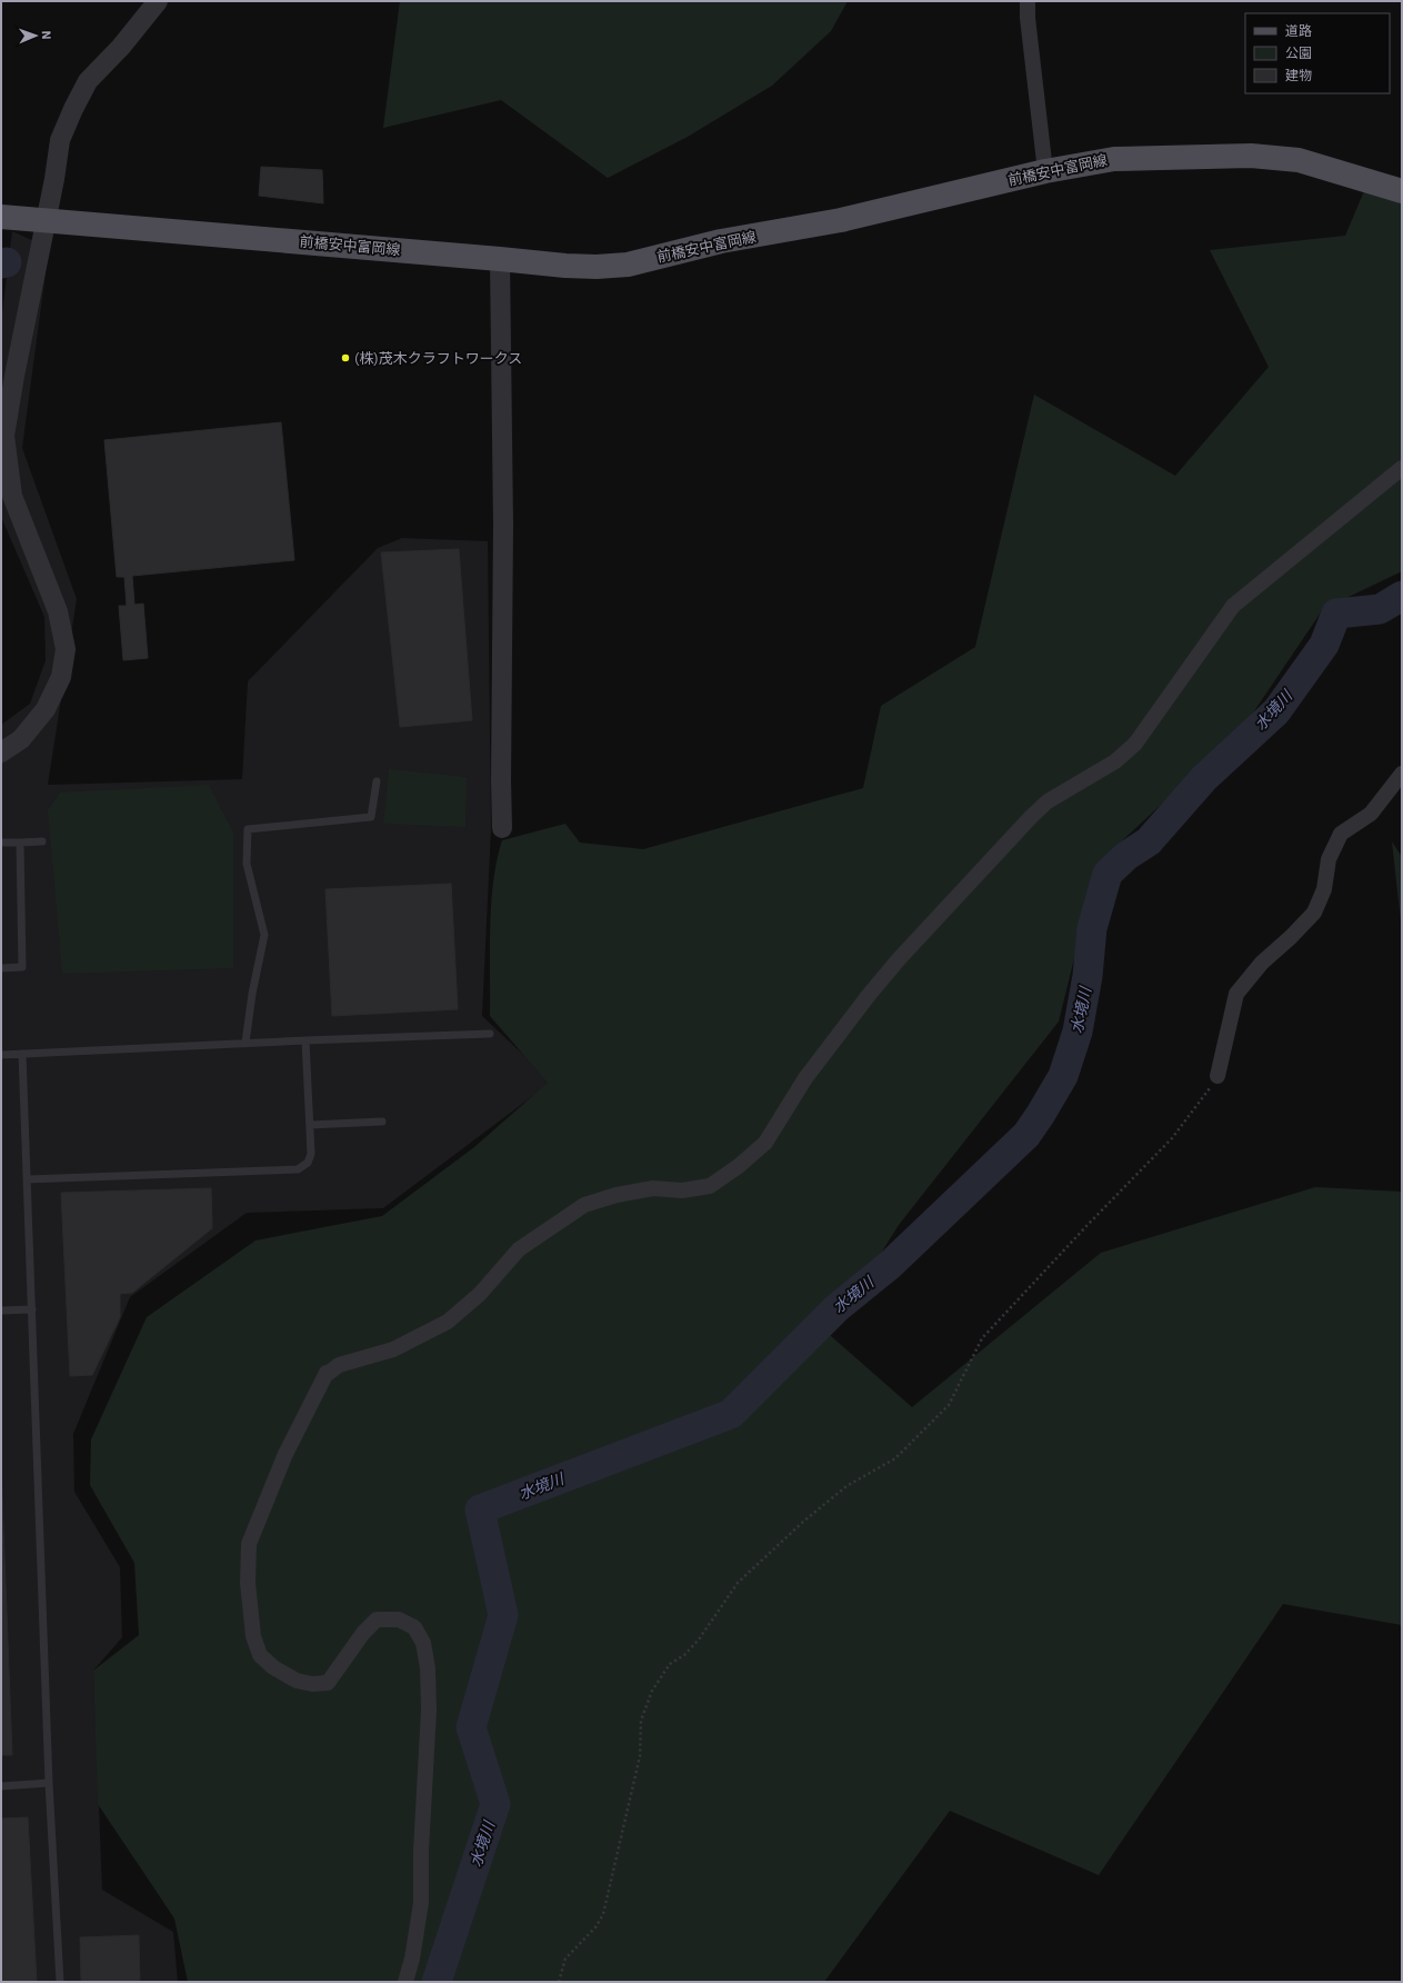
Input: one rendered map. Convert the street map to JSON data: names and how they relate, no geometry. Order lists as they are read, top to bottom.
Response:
{
  "streets": {
    "main road": ["前橋安中富岡線"]
  },
  "water": ["水境川"],
  "places": ["(株)茂木クラフトワークス"],
  "legend": ["道路", "公園", "建物"],
  "north": "right"
}
